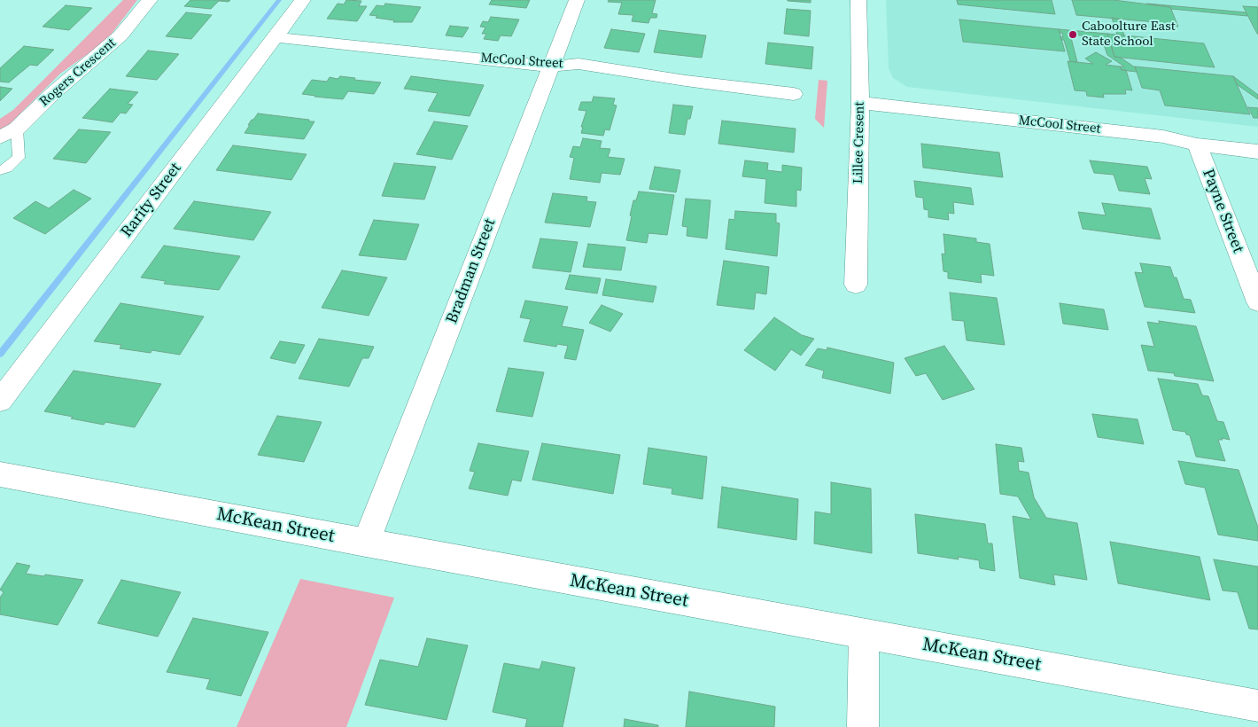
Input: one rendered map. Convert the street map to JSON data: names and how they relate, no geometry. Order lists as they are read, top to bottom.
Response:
{
  "streets": {
    "street": [
      "McCool Street",
      "Rogers Crescent",
      "Lillee Cresent",
      "Rarity Street",
      "Payne Street",
      "Bradman Street",
      "McKean Street"
    ]
  },
  "crossings": [
    ["McCool Street", "Lillee Cresent"],
    ["McCool Street", "Rarity Street"],
    ["McCool Street", "Payne Street"],
    ["McCool Street", "Bradman Street"],
    ["Bradman Street", "McKean Street"]
  ],
  "places": ["Caboolture East State School"]
}
